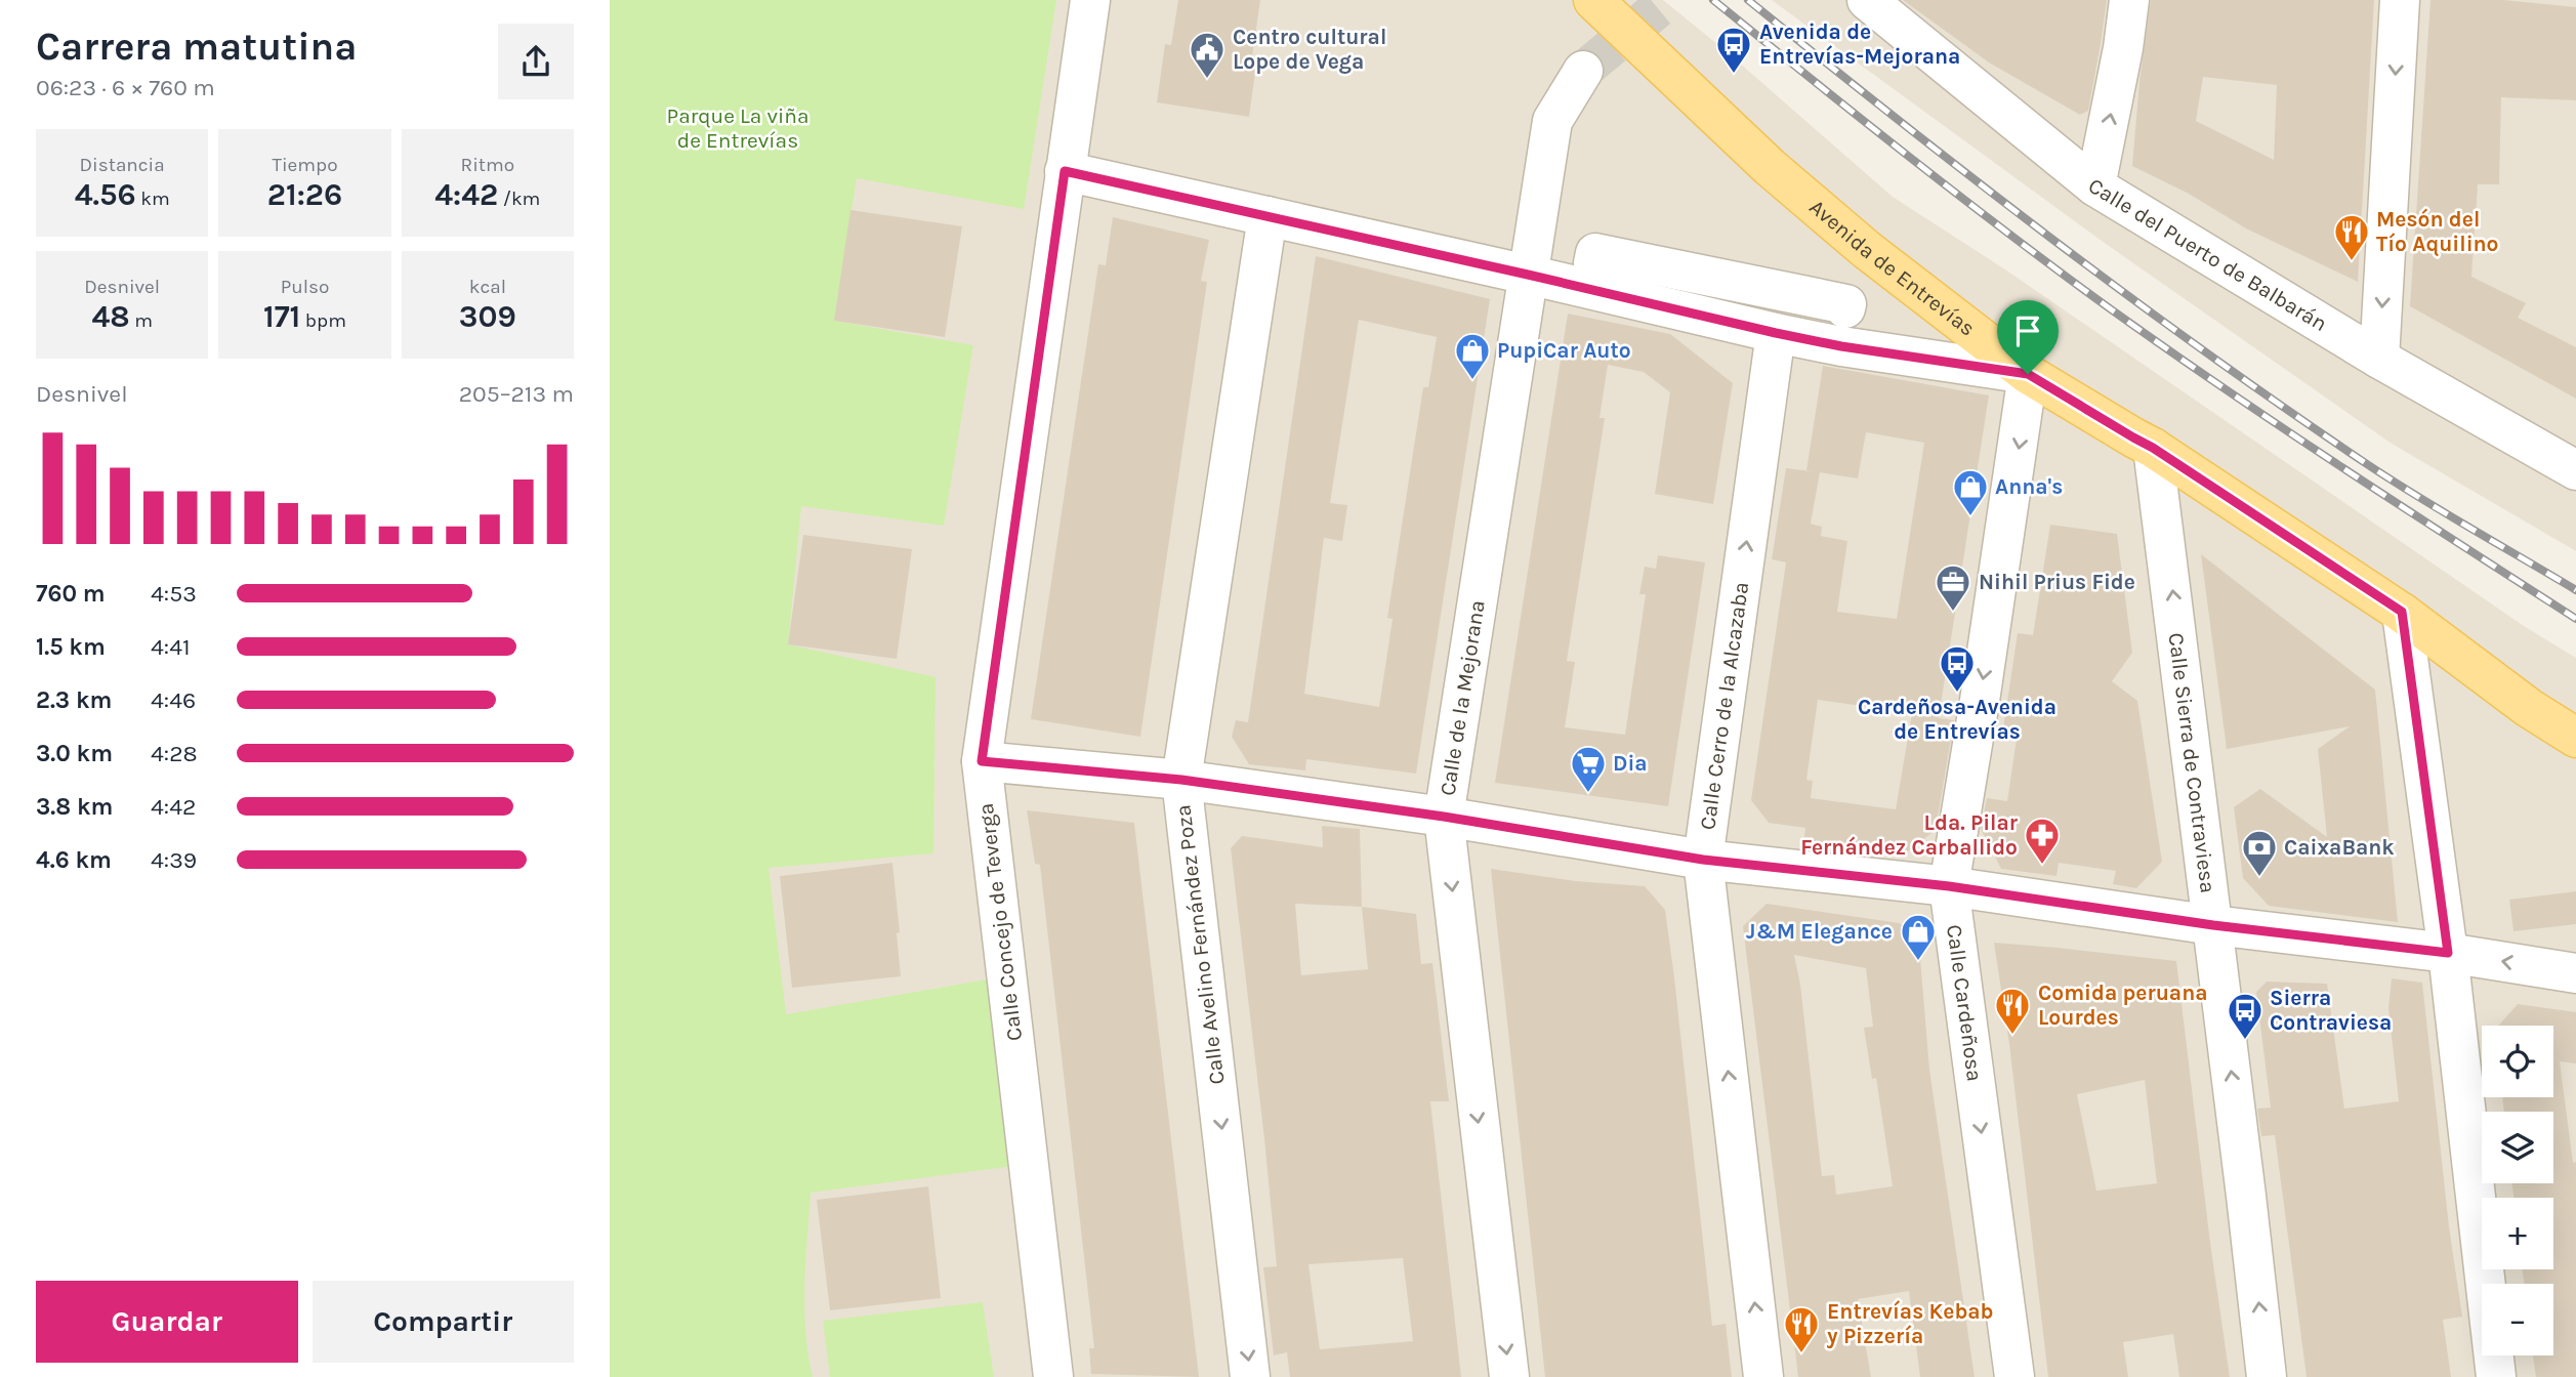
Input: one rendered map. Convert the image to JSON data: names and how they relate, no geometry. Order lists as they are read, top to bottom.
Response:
{
  "streets": {
    "main road": ["Avenida de Entrevías"],
    "street": [
      "Calle del Puerto de Balbarán",
      "Calle de la Mejorana",
      "Calle Cerro de la Alcazaba",
      "Calle Sierra de Contraviesa",
      "Calle Concejo de Teverga",
      "Calle Avelino Fernández Poza",
      "Calle Cardeñosa"
    ]
  },
  "crossings": [
    ["Avenida de Entrevías", "Calle Sierra de Contraviesa"],
    ["Avenida de Entrevías", "Calle Cardeñosa"]
  ],
  "one_way": [
    "Calle de la Mejorana",
    "Calle Cerro de la Alcazaba",
    "Calle Avelino Fernández Poza",
    "Calle Cardeñosa"
  ],
  "parks": ["Parque La viña de Entrevías"],
  "places": {
    "bus stop": ["Avenida de Entrevías-Mejorana", "Cardeñosa-Avenida de Entrevías", "Sierra Contraviesa"],
    "public building": ["Centro cultural Lope de Vega"],
    "restaurant": ["Mesón del Tío Aquilino", "Comida peruana Lourdes", "Entrevías Kebab y Pizzería"],
    "shop": ["PupiCar Auto", "Anna's", "J&M Elegance"],
    "office": ["Nihil Prius Fide"],
    "supermarket": ["Dia"],
    "pharmacy": ["Lda. Pilar Fernández Carballido"],
    "bank": ["CaixaBank"]
  },
  "page": {
    "heading": ["Carrera matutina", "06:23 · 6 × 760 m"],
    "stats": [
      ["Distancia", "4.56 km"],
      ["Tiempo", "21:26"],
      ["Ritmo", "4:42 /km"],
      ["Desnivel", "48 m"],
      ["Pulso", "171 bpm"],
      ["kcal", "309"]
    ],
    "chart": ["Desnivel", "205–213 m"],
    "list": [
      {
        "name": "760 m",
        "note": "4:53"
      },
      {
        "name": "1.5 km",
        "note": "4:41"
      },
      {
        "name": "2.3 km",
        "note": "4:46"
      },
      {
        "name": "3.0 km",
        "note": "4:28"
      },
      {
        "name": "3.8 km",
        "note": "4:42"
      },
      {
        "name": "4.6 km",
        "note": "4:39"
      }
    ],
    "map_buttons": ["+", "−"],
    "buttons": ["Guardar", "Compartir"]
  }
}
